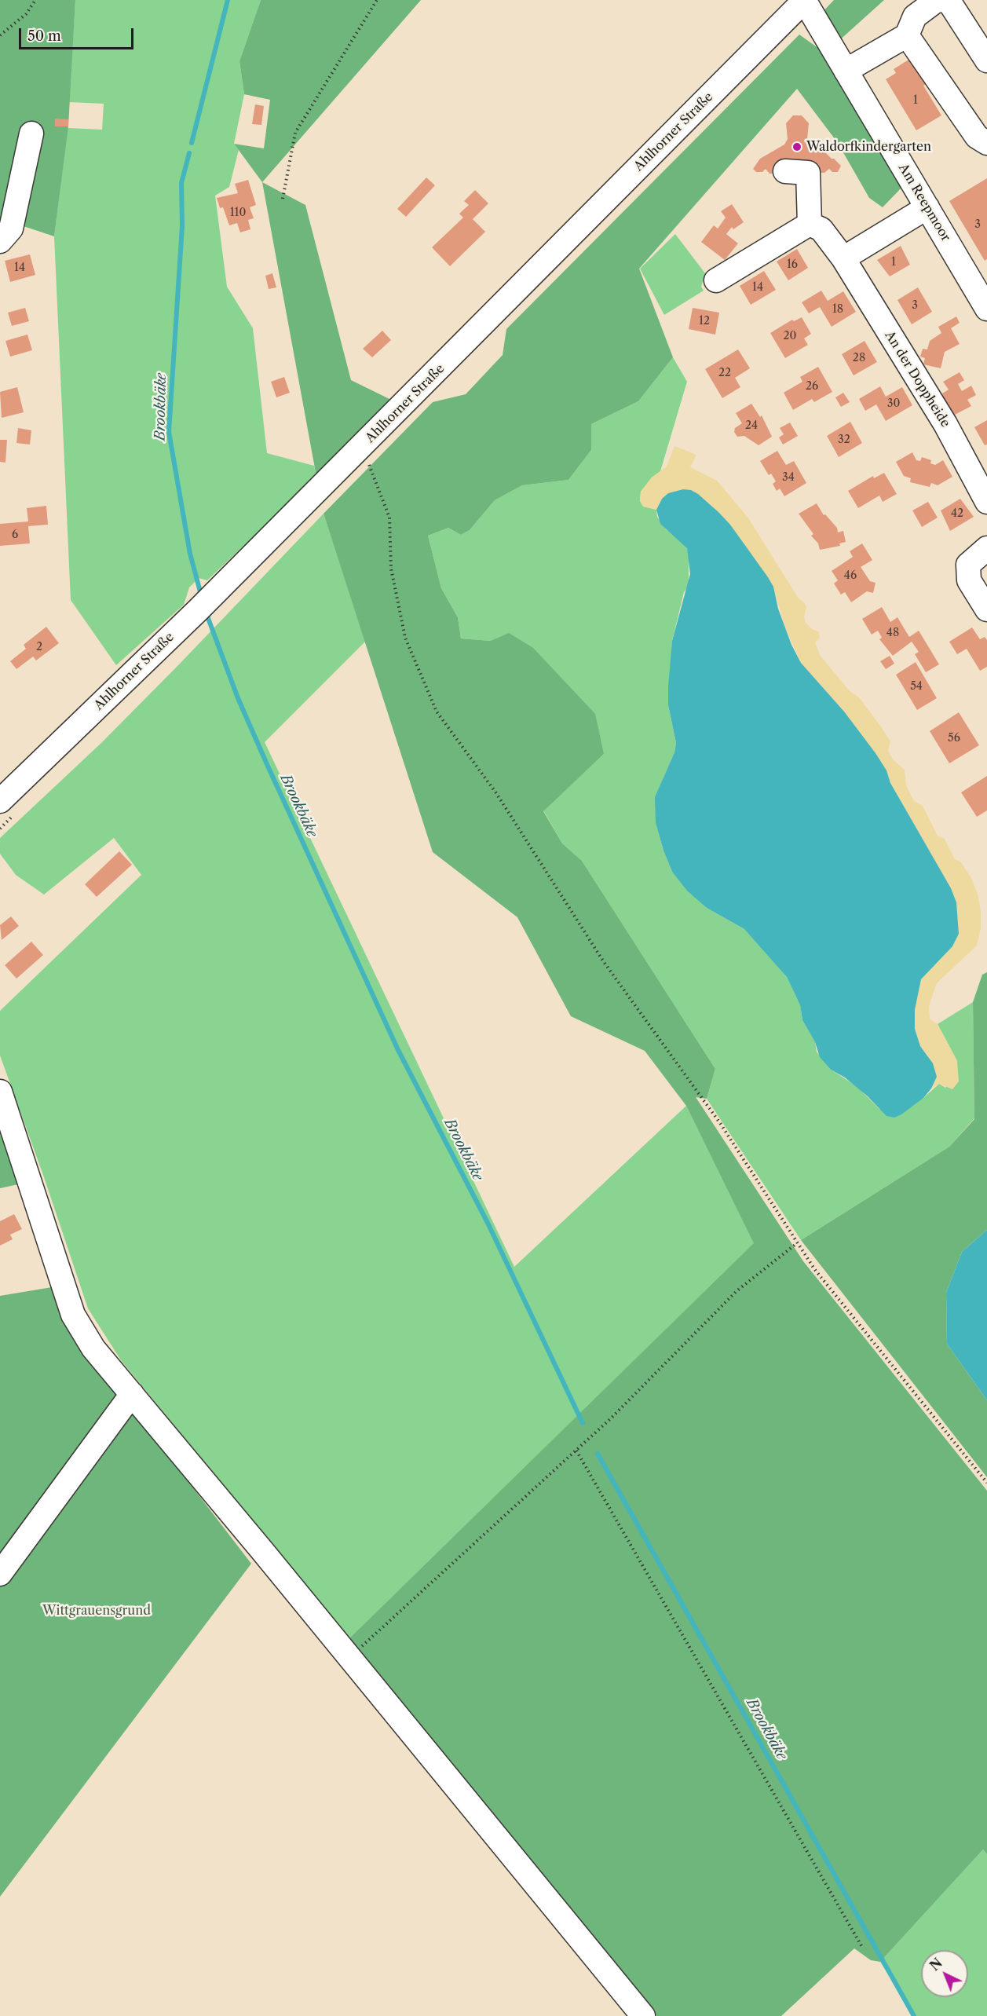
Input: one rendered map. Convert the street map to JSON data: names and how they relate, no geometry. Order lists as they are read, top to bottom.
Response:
{
  "streets": {
    "street": ["Ahlhorner Straße", "Am Reepmoor", "An der Doppheide"]
  },
  "crossings": [
    ["Ahlhorner Straße", "Am Reepmoor"]
  ],
  "water": ["Brookbäke"],
  "parks": ["Wittgrauensgrund"],
  "places": ["Waldorfkindergarten"],
  "house_numbers": [
    "1",
    "110",
    "3",
    "1",
    "16",
    "14",
    "14",
    "3",
    "18",
    "12",
    "20",
    "28",
    "22",
    "26",
    "30",
    "24",
    "32",
    "34",
    "42",
    "6",
    "46",
    "48",
    "2",
    "54",
    "56"
  ],
  "scale_bar": "50 m",
  "north": "top left"
}
